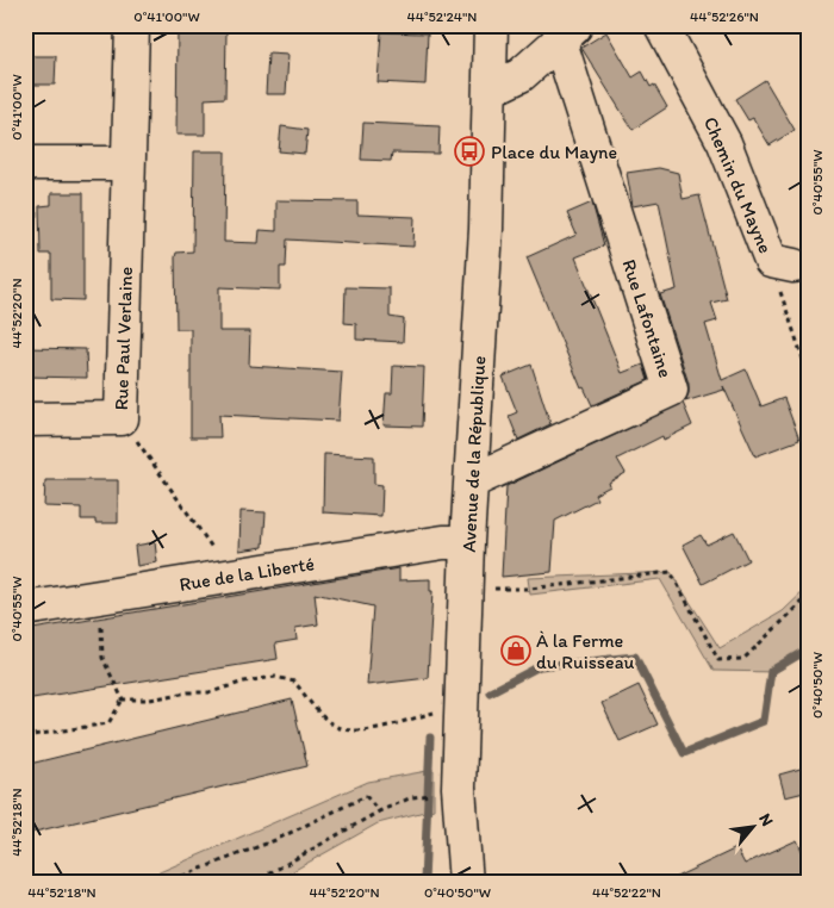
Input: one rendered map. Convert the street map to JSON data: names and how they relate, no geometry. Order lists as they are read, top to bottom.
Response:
{
  "streets": {
    "street": [
      "Chemin du Mayne",
      "Rue Lafontaine",
      "Rue Paul Verlaine",
      "Avenue de la République",
      "Rue de la Liberté"
    ]
  },
  "crossings": [
    ["Rue Lafontaine", "Avenue de la République"],
    ["Avenue de la République", "Rue de la Liberté"]
  ],
  "places": {
    "bus stop": ["Place du Mayne"],
    "shop": ["À la Ferme du Ruisseau"]
  },
  "north": "top right",
  "coordinates": [
    "0°41'00\"W",
    "44°52'24\"N",
    "44°52'26\"N",
    "0°40'55\"W",
    "44°52'20\"N",
    "0°40'50\"W",
    "44°52'18\"N",
    "44°52'22\"N"
  ]
}
